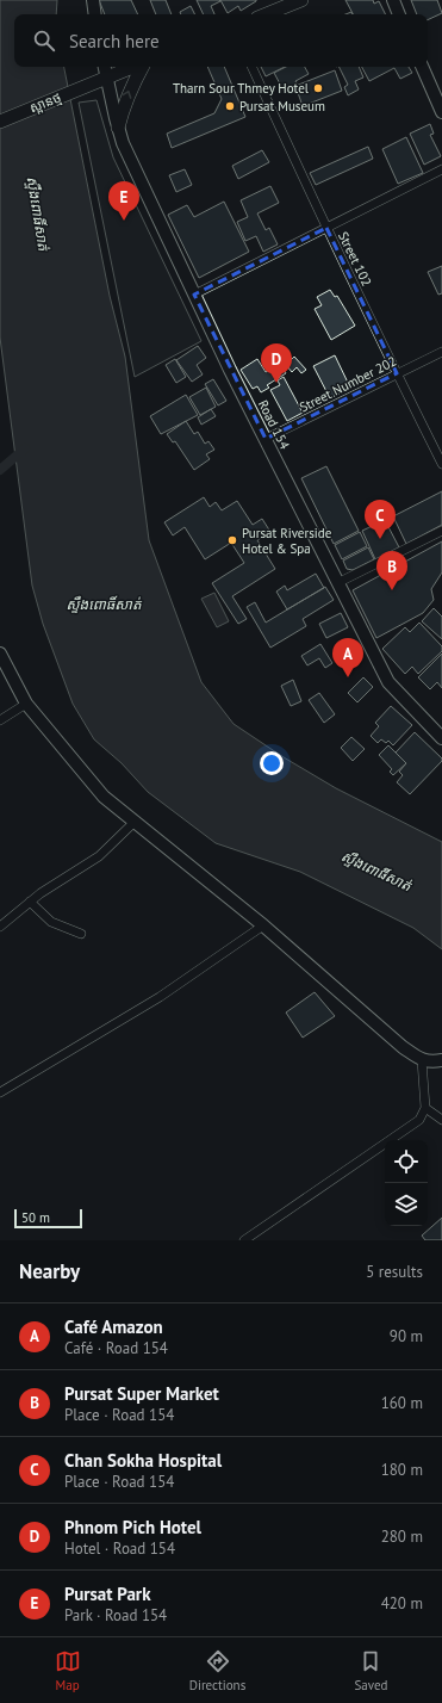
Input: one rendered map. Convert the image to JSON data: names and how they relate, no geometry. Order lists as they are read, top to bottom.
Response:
{
  "streets": {
    "main road": ["ស្ពានថ្ម", "Road 154"],
    "street": ["Street 102", "Street Number 202"]
  },
  "crossings": [
    ["ស្ពានថ្ម", "Road 154"],
    ["Street 102", "Street Number 202"],
    ["Street Number 202", "Road 154"]
  ],
  "water": ["ស្ទឹងពោធិ៍សាត់"],
  "places": ["Tharn Sour Thmey Hotel", "Pursat Museum", "Pursat Riverside Hotel & Spa"],
  "scale_bar": "50 m",
  "page": {
    "search": "Search here",
    "pins": [
      "E",
      "D",
      "C",
      "B",
      "A"
    ],
    "scale": "50 m",
    "heading": ["Nearby", "5 results"],
    "list": [
      {
        "mark": "A",
        "name": "Café Amazon",
        "note": "Café · Road 154",
        "value": "90 m"
      },
      {
        "mark": "B",
        "name": "Pursat Super Market",
        "note": "Place · Road 154",
        "value": "160 m"
      },
      {
        "mark": "C",
        "name": "Chan Sokha Hospital",
        "note": "Place · Road 154",
        "value": "180 m"
      },
      {
        "mark": "D",
        "name": "Phnom Pich Hotel",
        "note": "Hotel · Road 154",
        "value": "280 m"
      },
      {
        "mark": "E",
        "name": "Pursat Park",
        "note": "Park · Road 154",
        "value": "420 m"
      }
    ],
    "nav": ["Map", "Directions", "Saved"]
  }
}
